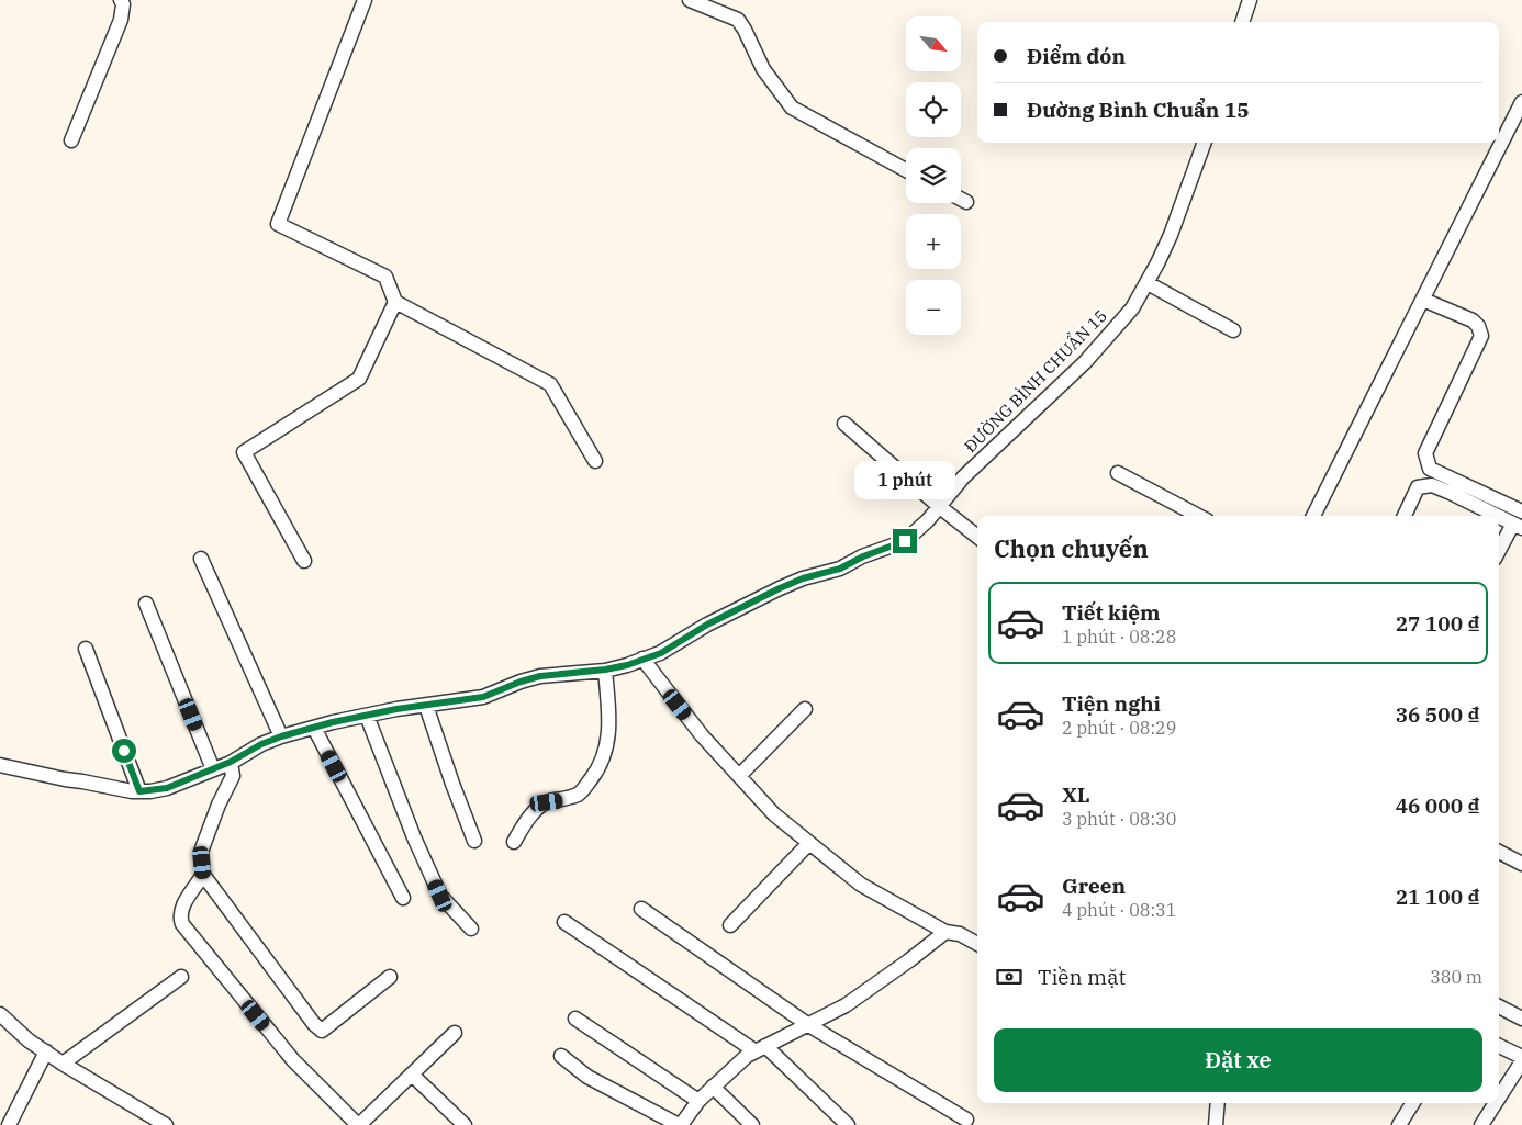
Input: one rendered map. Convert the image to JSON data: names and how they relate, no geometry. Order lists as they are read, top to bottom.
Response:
{
  "streets": {
    "street": ["ĐƯỜNG BÌNH CHUẨN 15"]
  },
  "north": "bottom right",
  "page": {
    "map_buttons": ["+", "−"],
    "banner": ["Điểm đón", "Đường Bình Chuẩn 15"],
    "bubble": "1 phút",
    "heading": "Chọn chuyến",
    "list": [
      {
        "name": "Tiết kiệm",
        "note": "1 phút · 08:28",
        "value": "27 100 ₫"
      },
      {
        "name": "Tiện nghi",
        "note": "2 phút · 08:29",
        "value": "36 500 ₫"
      },
      {
        "name": "XL",
        "note": "3 phút · 08:30",
        "value": "46 000 ₫"
      },
      {
        "name": "Green",
        "note": "4 phút · 08:31",
        "value": "21 100 ₫"
      }
    ],
    "pay": ["Tiền mặt", "380 m"],
    "buttons": "Đặt xe"
  }
}
